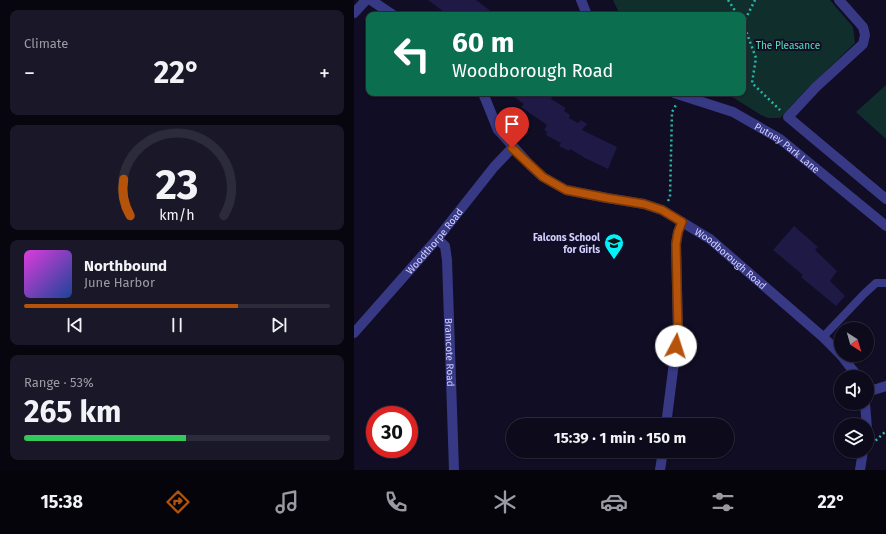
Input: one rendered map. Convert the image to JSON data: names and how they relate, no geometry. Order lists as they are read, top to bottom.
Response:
{
  "streets": {
    "street": [
      "Putney Park Lane",
      "Woodthorpe Road",
      "Woodborough Road",
      "Bramcote Road"
    ]
  },
  "crossings": [
    ["Woodthorpe Road", "Woodborough Road"],
    ["Woodthorpe Road", "Bramcote Road"]
  ],
  "parks": ["The Pleasance"],
  "places": {
    "school or university": ["Falcons School for Girls"]
  },
  "north": "bottom right",
  "page": {
    "tile": [
      "Climate",
      ["Range · 53%", "265 km"]
    ],
    "turn": ["60 m", "Woodborough Road"],
    "heat": ["−", "22°", "+"],
    "song": ["Northbound", "June Harbor"],
    "limit": "30",
    "trip": "15:39 · 1 min · 150 m",
    "tabs": ["15:38", "22°"],
    "gauge": ["23", "km/h"]
  }
}
